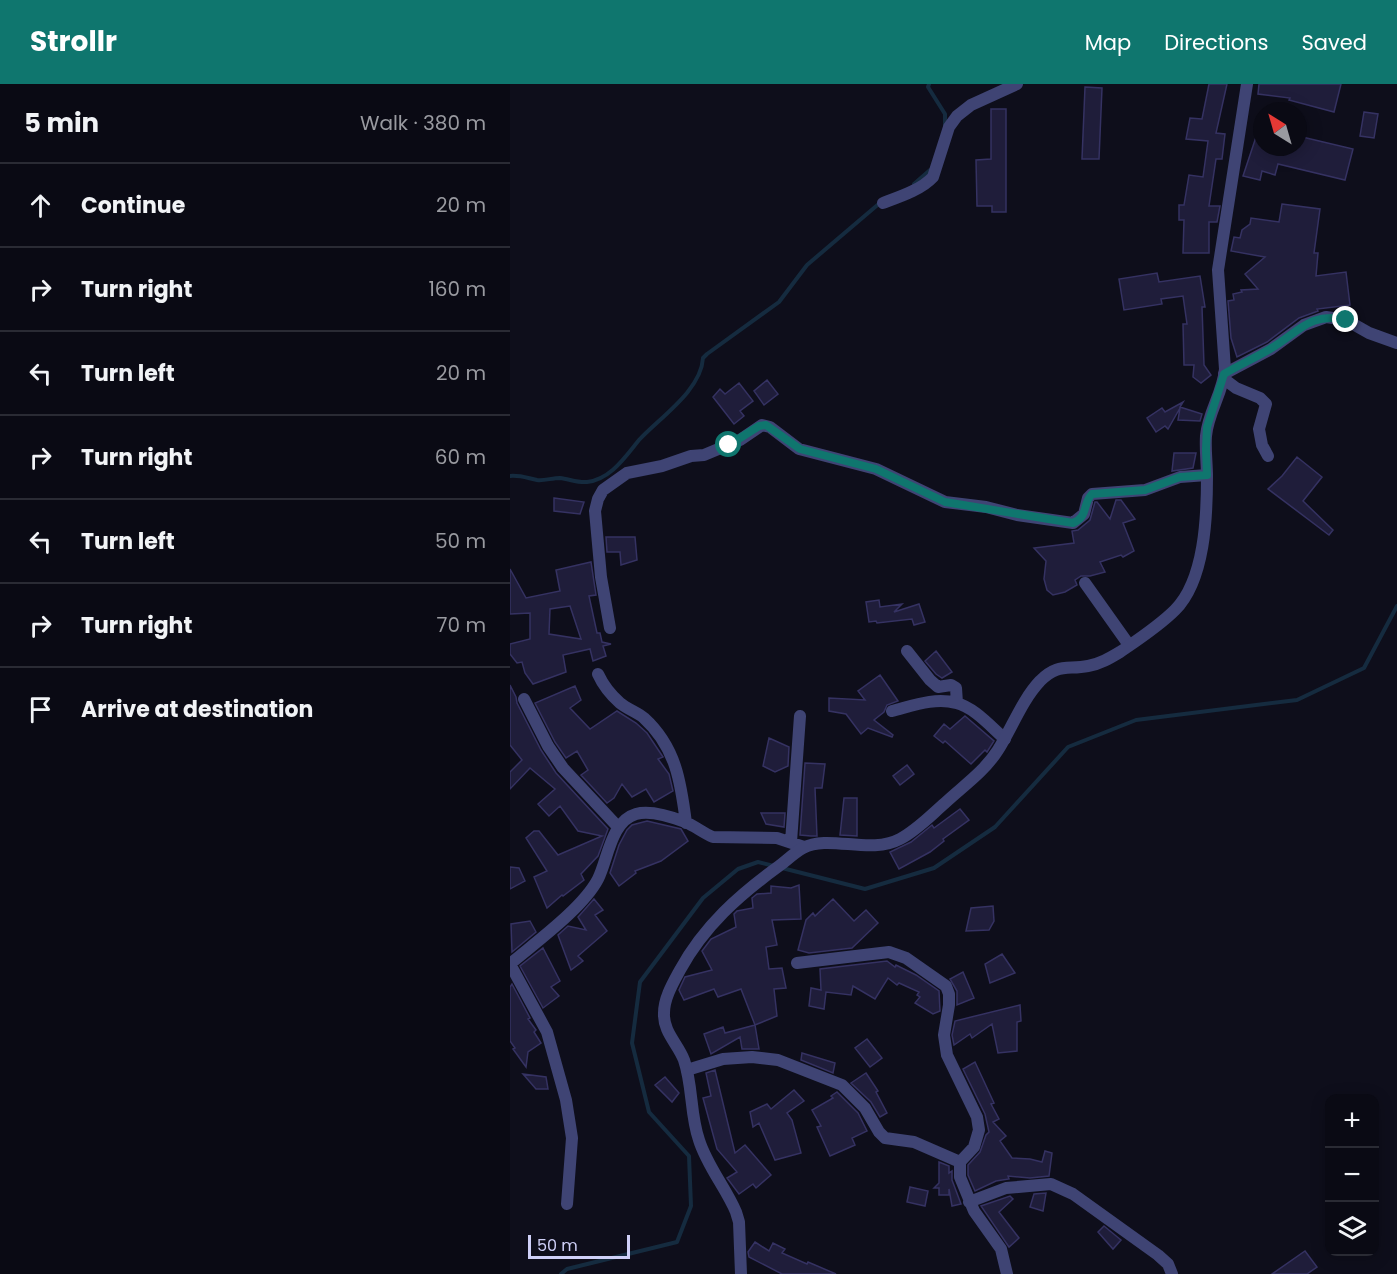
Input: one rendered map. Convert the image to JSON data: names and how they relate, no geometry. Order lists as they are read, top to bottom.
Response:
{
  "scale_bar": "50 m",
  "north": "top left",
  "page": {
    "header": "Strollr",
    "nav": ["Map", "Directions", "Saved"],
    "heading": ["5 min", "Walk · 380 m"],
    "list": [
      ["Continue", "20 m"],
      ["Turn right", "160 m"],
      ["Turn left", "20 m"],
      ["Turn right", "60 m"],
      ["Turn left", "50 m"],
      ["Turn right", "70 m"],
      "Arrive at destination"
    ],
    "map_buttons": ["+", "−"],
    "scale": "50 m"
  }
}
